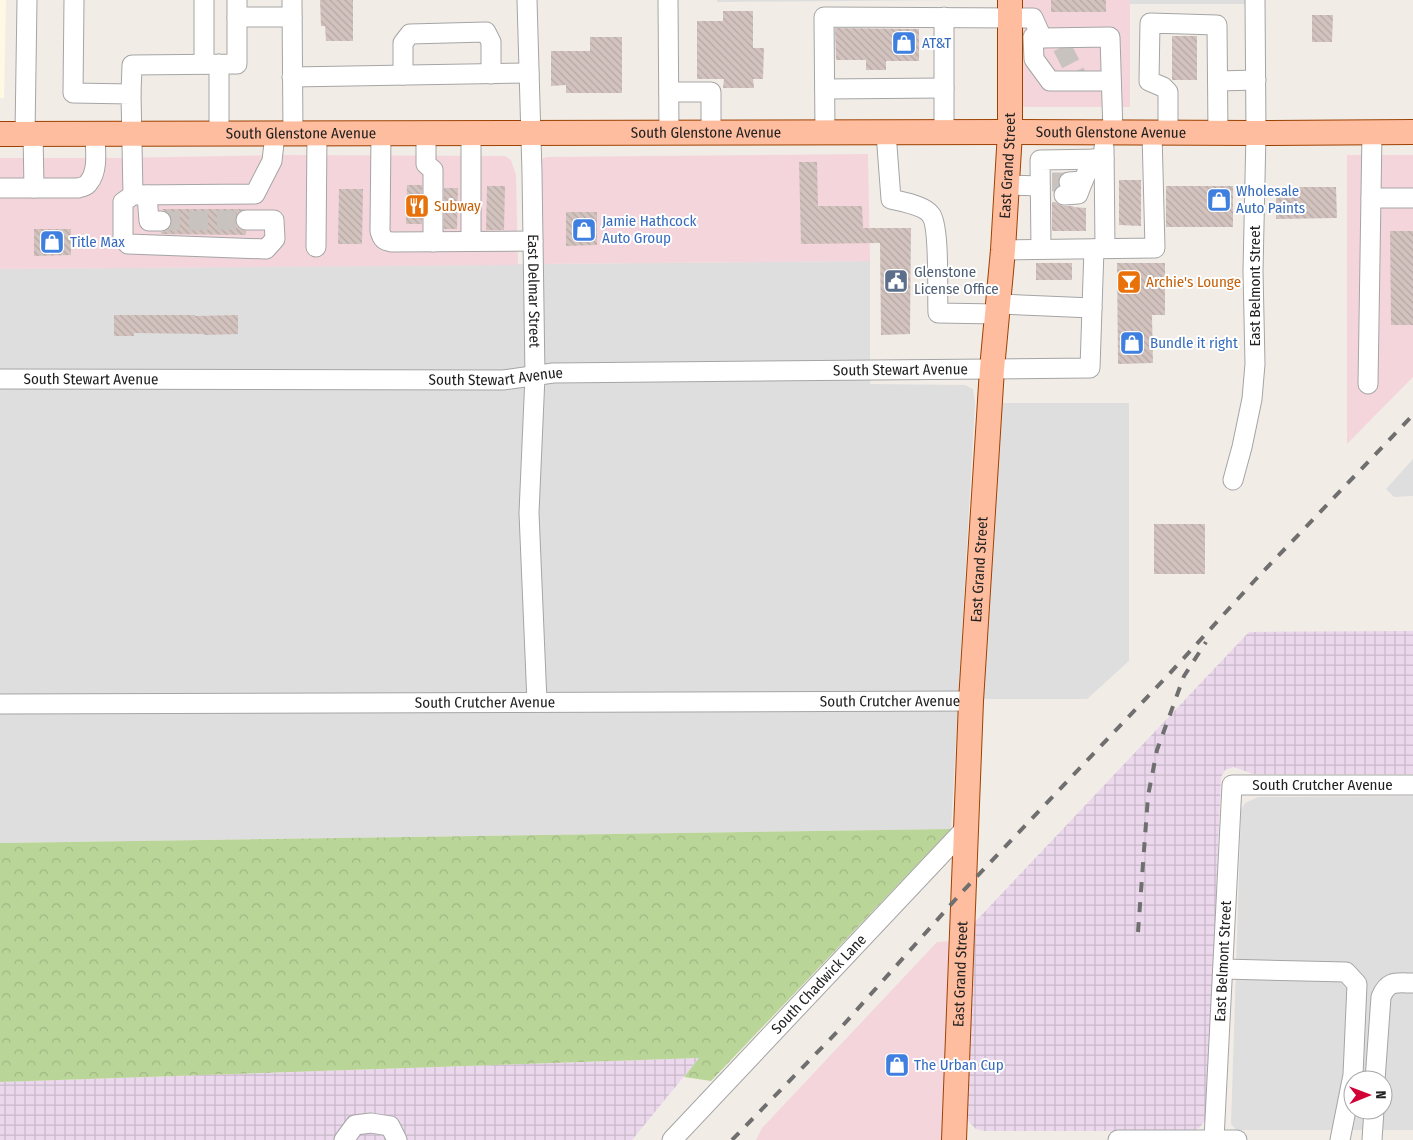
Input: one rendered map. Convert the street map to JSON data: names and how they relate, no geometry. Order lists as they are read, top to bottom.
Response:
{
  "streets": {
    "main road": ["South Glenstone Avenue", "East Grand Street"],
    "street": [
      "East Belmont Street",
      "East Delmar Street",
      "South Stewart Avenue",
      "South Crutcher Avenue",
      "South Chadwick Lane"
    ]
  },
  "crossings": [
    ["South Glenstone Avenue", "East Grand Street"],
    ["South Glenstone Avenue", "East Belmont Street"],
    ["South Glenstone Avenue", "East Delmar Street"],
    ["East Grand Street", "South Stewart Avenue"],
    ["East Grand Street", "South Crutcher Avenue"],
    ["East Grand Street", "South Chadwick Lane"],
    ["East Belmont Street", "South Crutcher Avenue"],
    ["East Delmar Street", "South Stewart Avenue"],
    ["East Delmar Street", "South Crutcher Avenue"]
  ],
  "places": {
    "shop": [
      "AT&T",
      "Wholesale Auto Paints",
      "Jamie Hathcock Auto Group",
      "Title Max",
      "Bundle it right",
      "The Urban Cup"
    ],
    "restaurant": ["Subway"],
    "public building": ["Glenstone License Office"],
    "bar": ["Archie's Lounge"]
  },
  "north": "right"
}
